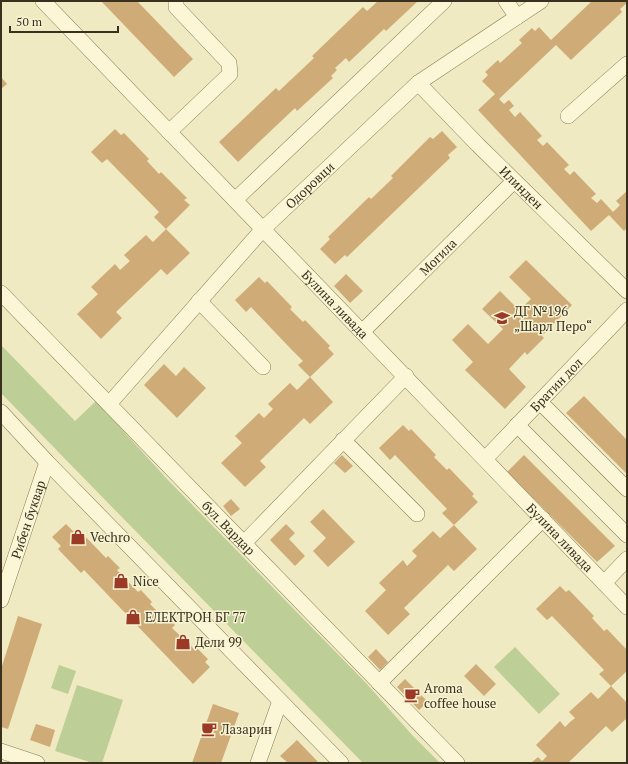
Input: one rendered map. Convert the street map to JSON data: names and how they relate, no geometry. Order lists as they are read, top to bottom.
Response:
{
  "streets": {
    "street": [
      "Одоровци",
      "Илинден",
      "Могила",
      "Булина ливада",
      "Братин дол",
      "Рибен буквар",
      "бул. Вардар"
    ]
  },
  "crossings": [
    ["Одоровци", "Илинден"],
    ["Одоровци", "Булина ливада"],
    ["Одоровци", "бул. Вардар"],
    ["Илинден", "Могила"],
    ["Могила", "Булина ливада"],
    ["Булина ливада", "Братин дол"]
  ],
  "places": {
    "school or university": ["ДГ №196 „Шарл Перо“"],
    "shop": [
      "Vechro",
      "Nice",
      "ЕЛЕКТРОН БГ 77",
      "Дели 99"
    ],
    "cafe": ["Aroma coffee house", "Лазарин"]
  },
  "scale_bar": "50 m"
}
